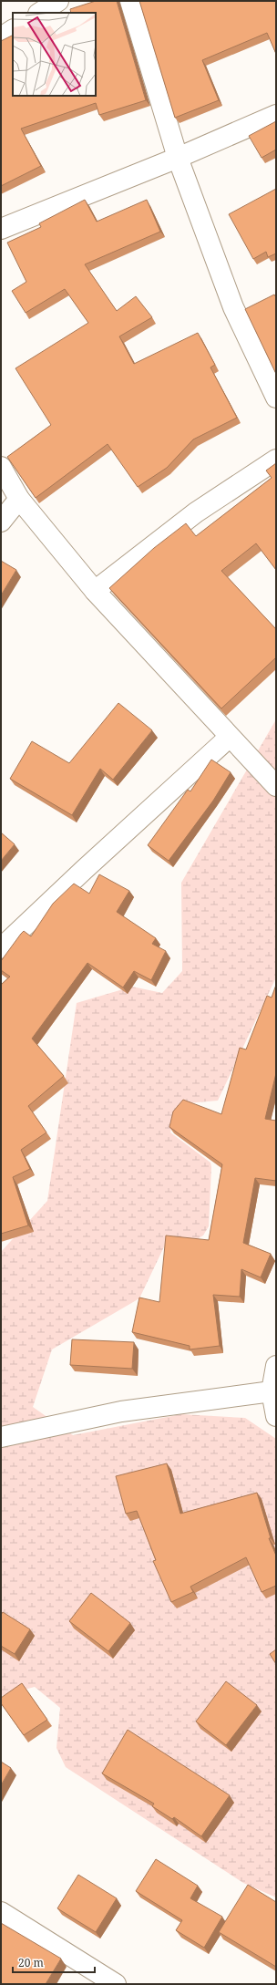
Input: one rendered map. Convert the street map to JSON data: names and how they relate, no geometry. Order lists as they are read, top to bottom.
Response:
{
  "scale_bar": "20 m"
}
